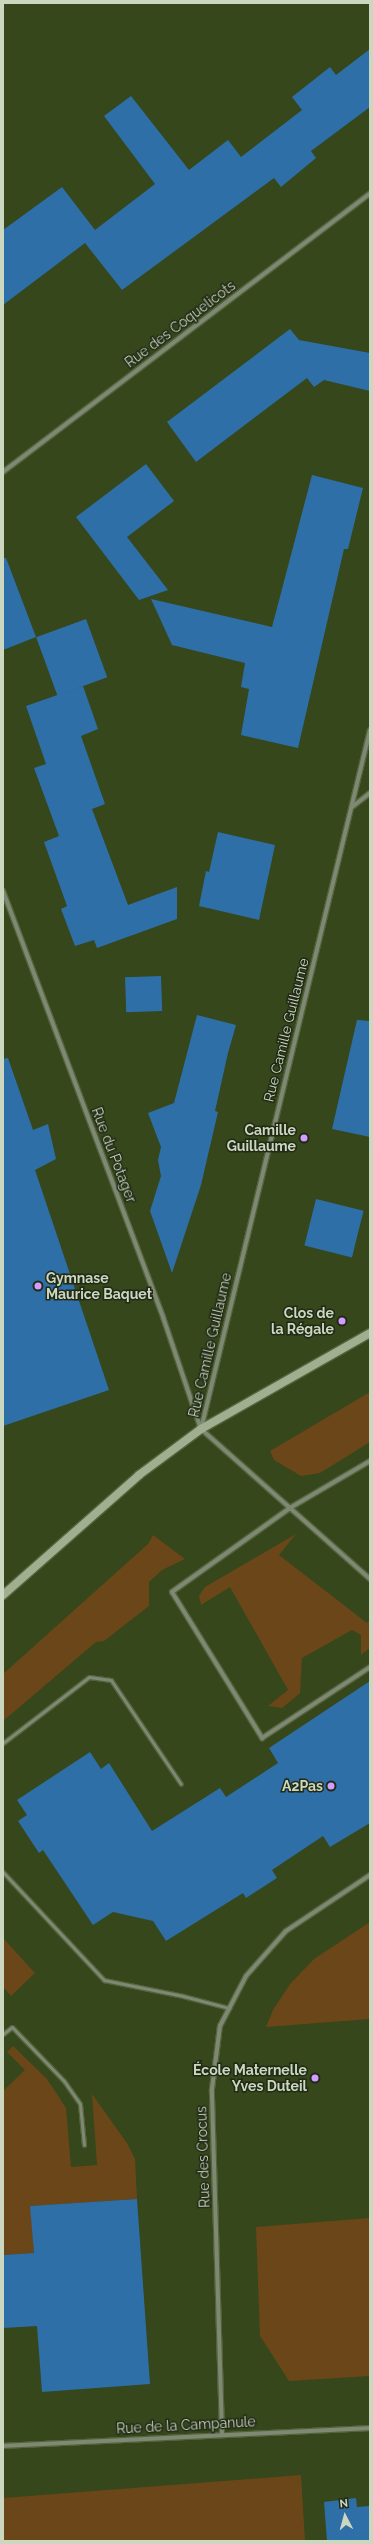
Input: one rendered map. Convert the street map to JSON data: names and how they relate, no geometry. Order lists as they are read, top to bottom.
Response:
{
  "streets": {
    "street": [
      "Rue des Coquelicots",
      "Rue Camille Guillaume",
      "Rue du Potager",
      "Rue des Crocus",
      "Rue de la Campanule"
    ]
  },
  "crossings": [
    ["Rue Camille Guillaume", "Rue du Potager"],
    ["Rue des Crocus", "Rue de la Campanule"]
  ],
  "places": [
    "Camille Guillaume",
    "Gymnase Maurice Baquet",
    "Clos de la Régale",
    "A2Pas",
    "École Maternelle Yves Duteil"
  ],
  "north": "top"
}
